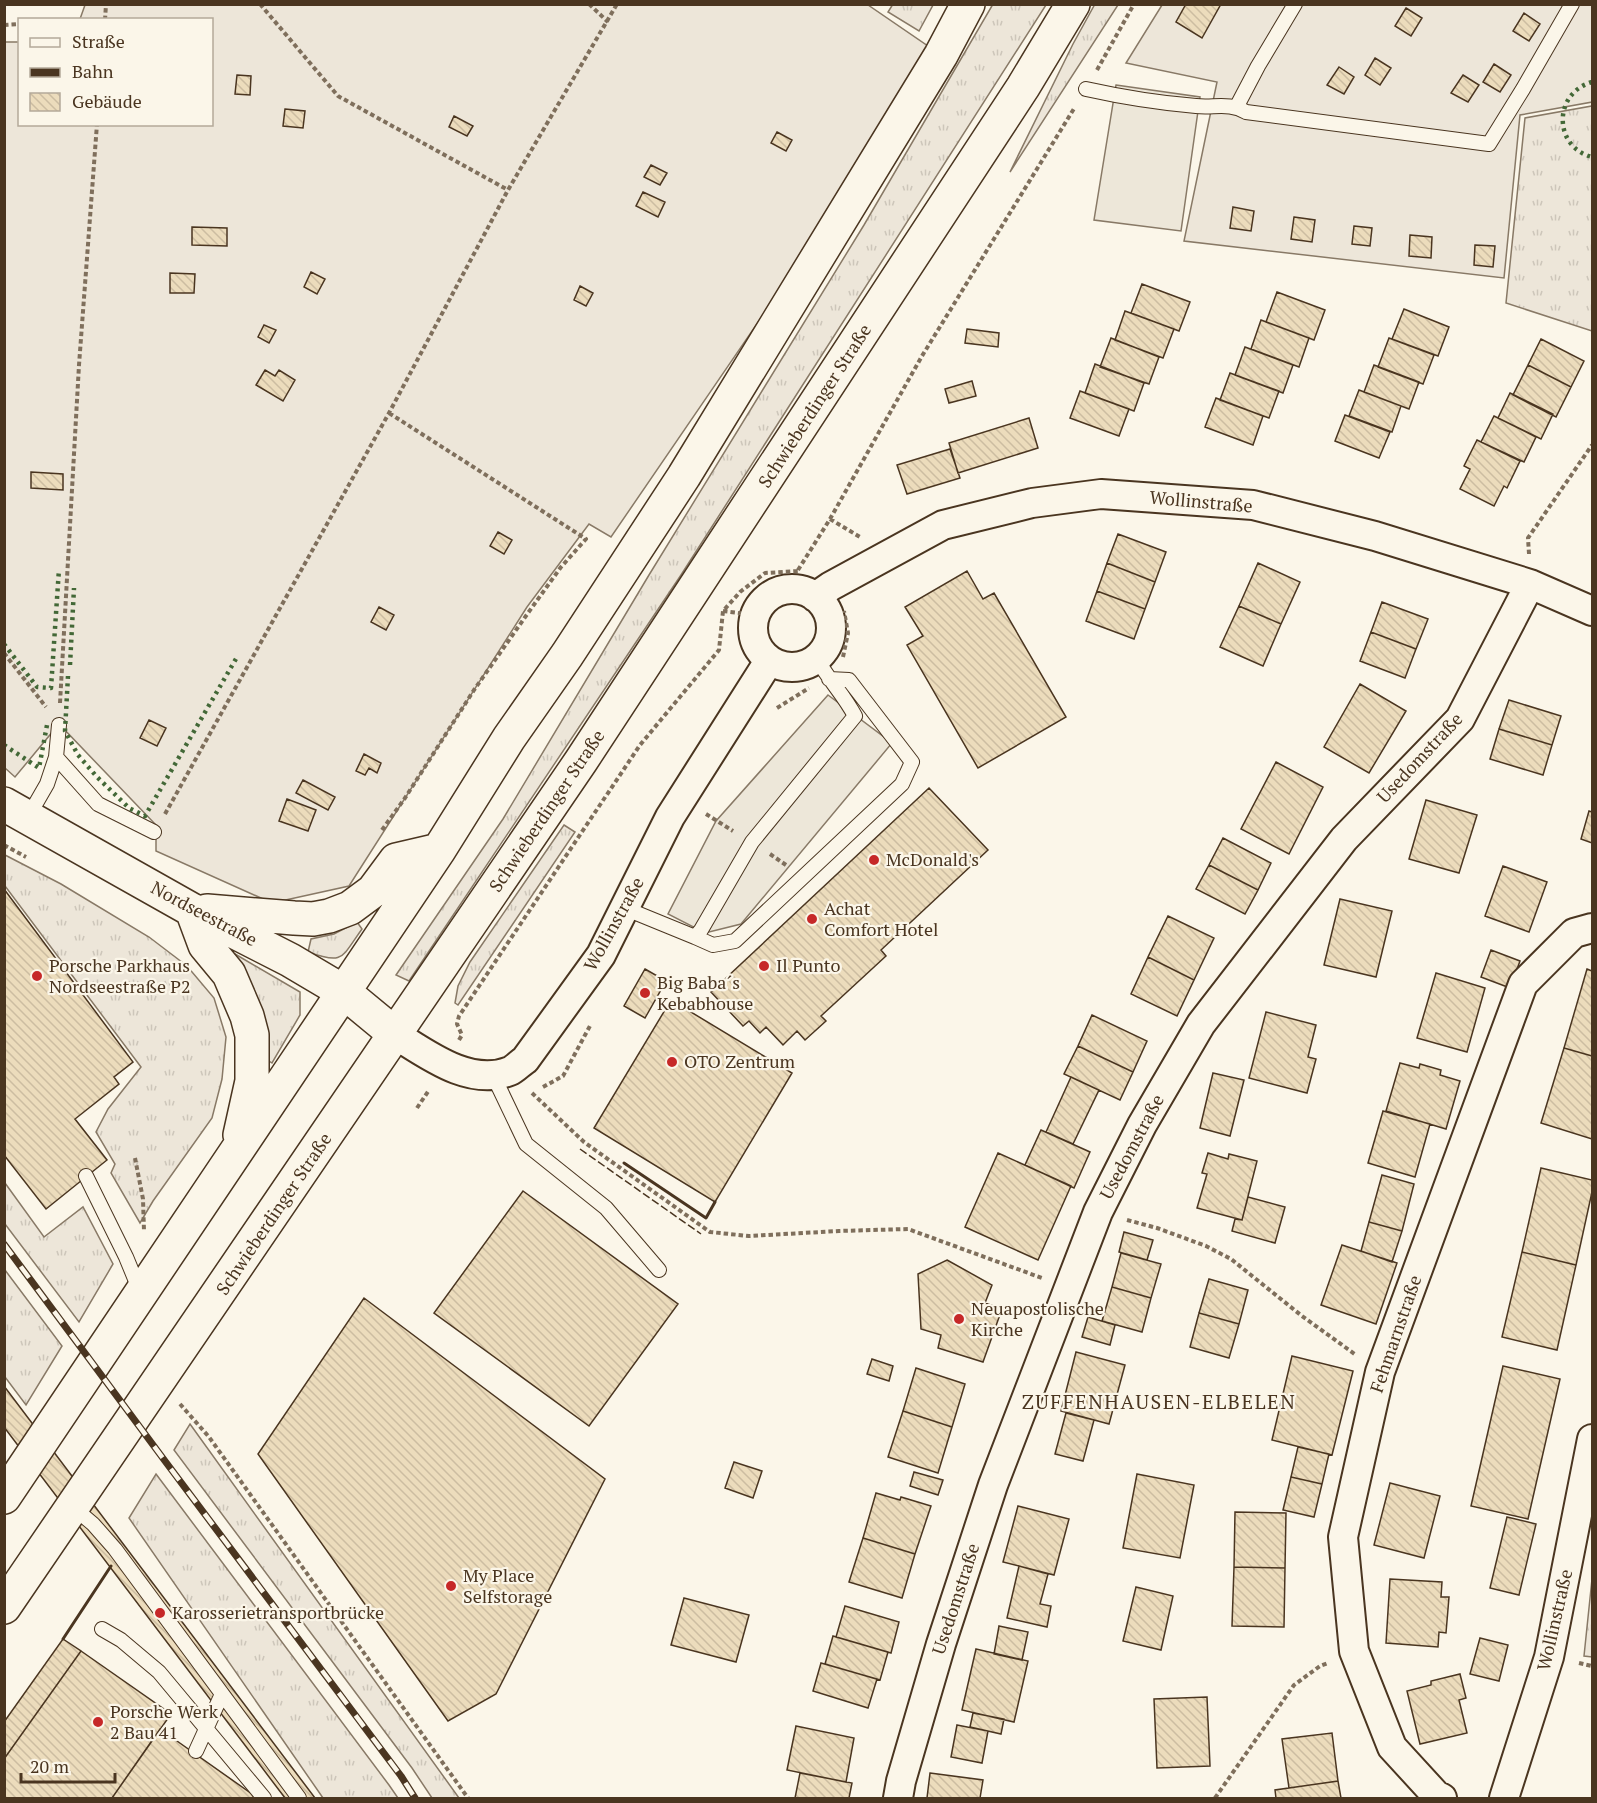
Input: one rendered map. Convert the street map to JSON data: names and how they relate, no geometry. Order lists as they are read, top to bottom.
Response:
{
  "streets": {
    "main road": ["Schwieberdinger Straße", "Nordseestraße"],
    "street": ["Wollinstraße", "Usedomstraße", "Fehmarnstraße"]
  },
  "crossings": [
    ["Schwieberdinger Straße", "Wollinstraße"],
    ["Schwieberdinger Straße", "Nordseestraße"],
    ["Wollinstraße", "Usedomstraße"],
    ["Wollinstraße", "Nordseestraße"]
  ],
  "districts": ["ZUFFENHAUSEN-ELBELEN"],
  "places": [
    "McDonald's",
    "Achat Comfort Hotel",
    "Il Punto",
    "Porsche Parkhaus Nordseestraße P2",
    "Big Baba´s Kebabhouse",
    "OTO Zentrum",
    "Neuapostolische Kirche",
    "My Place Selfstorage",
    "Karosserietransportbrücke",
    "Porsche Werk 2 Bau 41"
  ],
  "legend": ["Straße", "Bahn", "Gebäude"],
  "scale_bar": "20 m"
}
